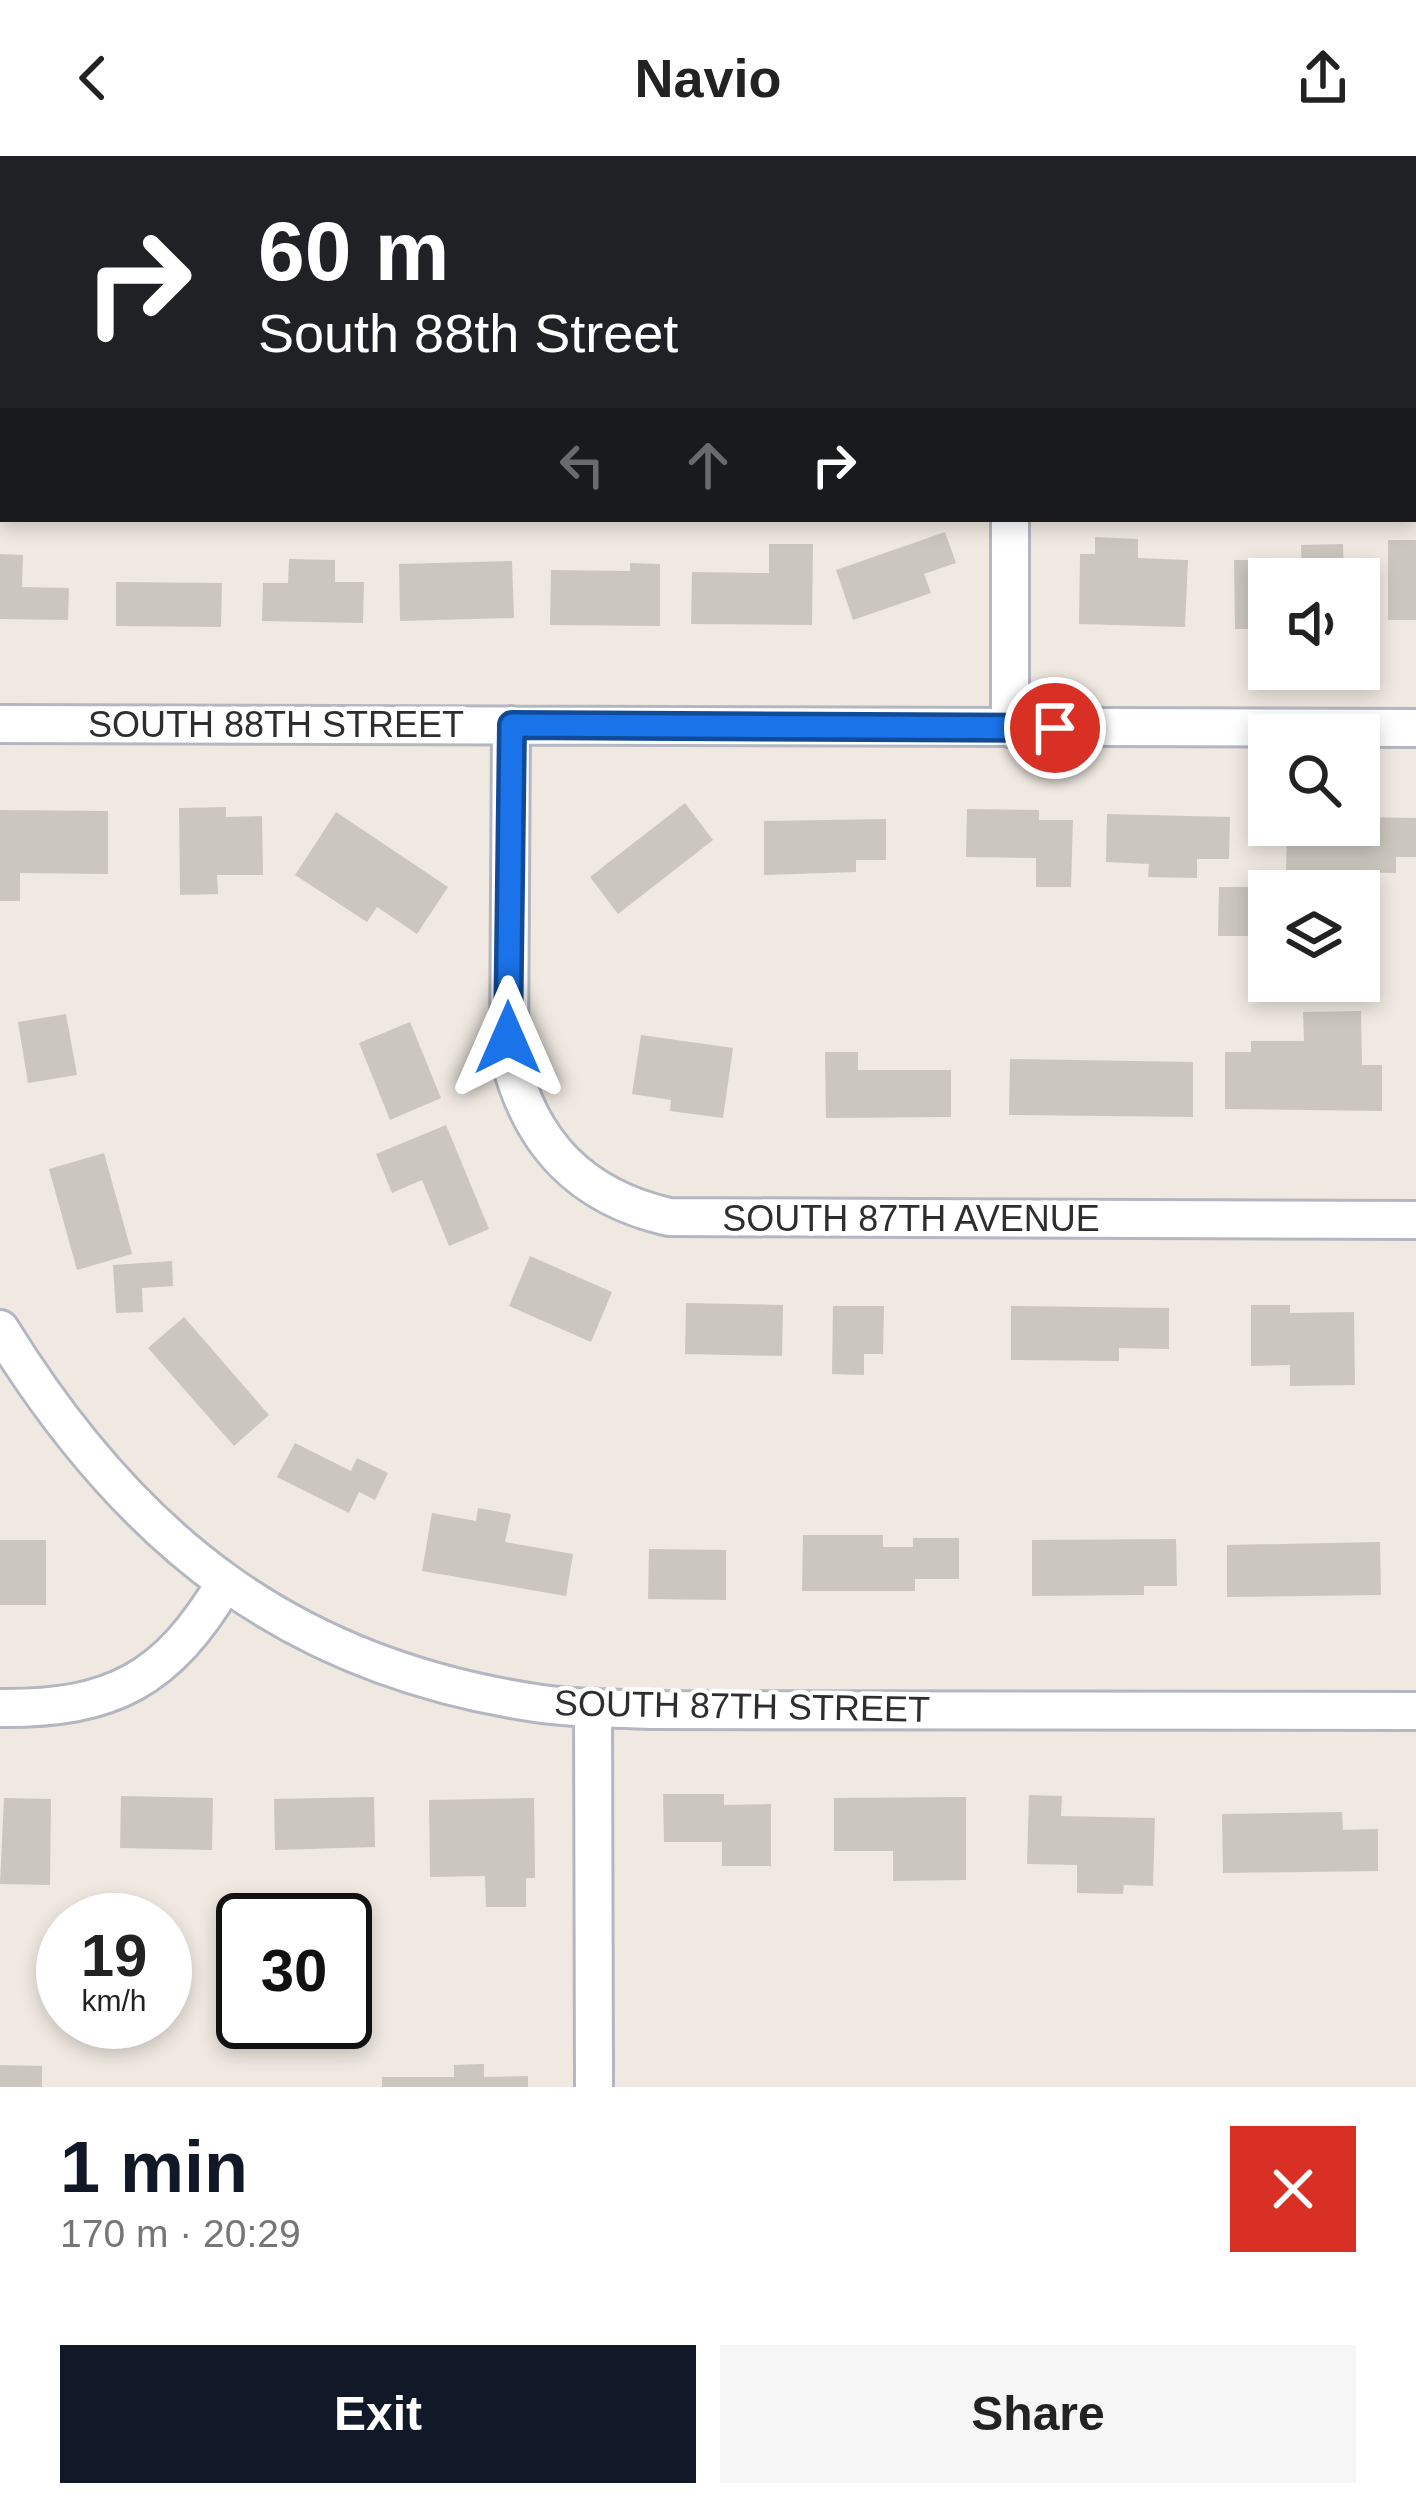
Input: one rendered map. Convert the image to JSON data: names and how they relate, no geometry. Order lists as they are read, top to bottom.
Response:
{
  "streets": {
    "street": ["SOUTH 88TH STREET", "SOUTH 87TH AVENUE", "SOUTH 87TH STREET"]
  },
  "crossings": [
    ["SOUTH 88TH STREET", "SOUTH 87TH AVENUE"]
  ],
  "page": {
    "header": "Navio",
    "turn": ["60 m", "South 88th Street"],
    "speed": "19 km/h",
    "limit": "30",
    "heading": ["1 min", "170 m · 20:29"],
    "buttons": ["Exit", "Share"]
  }
}
